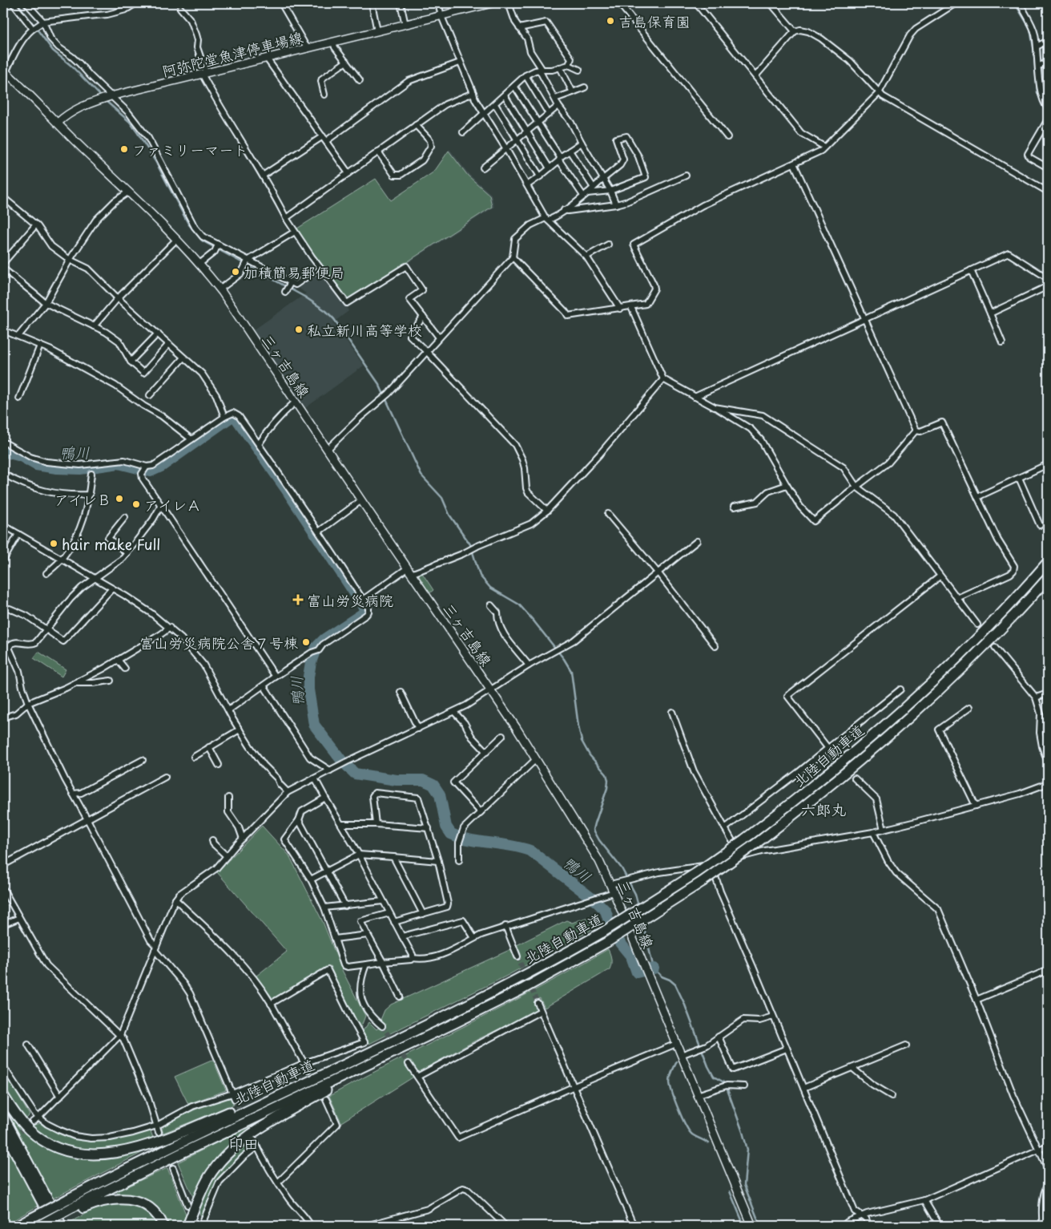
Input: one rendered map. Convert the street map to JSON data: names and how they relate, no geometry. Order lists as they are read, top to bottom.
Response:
{
  "streets": {
    "highway": ["北陸自動車道"],
    "main road": ["阿弥陀堂魚津停車場線", "三ヶ吉島線"]
  },
  "crossings": [
    ["阿弥陀堂魚津停車場線", "三ヶ吉島線"]
  ],
  "districts": ["六郎丸", "印田"],
  "water": ["鴨川"],
  "places": {
    "other": [
      "吉島保育園",
      "ファミリーマート",
      "加積簡易郵便局",
      "私立新川高等学校",
      "アイレＢ",
      "アイレＡ",
      "hair make Full",
      "富山労災病院公舎７号棟"
    ],
    "health": ["富山労災病院"]
  }
}
